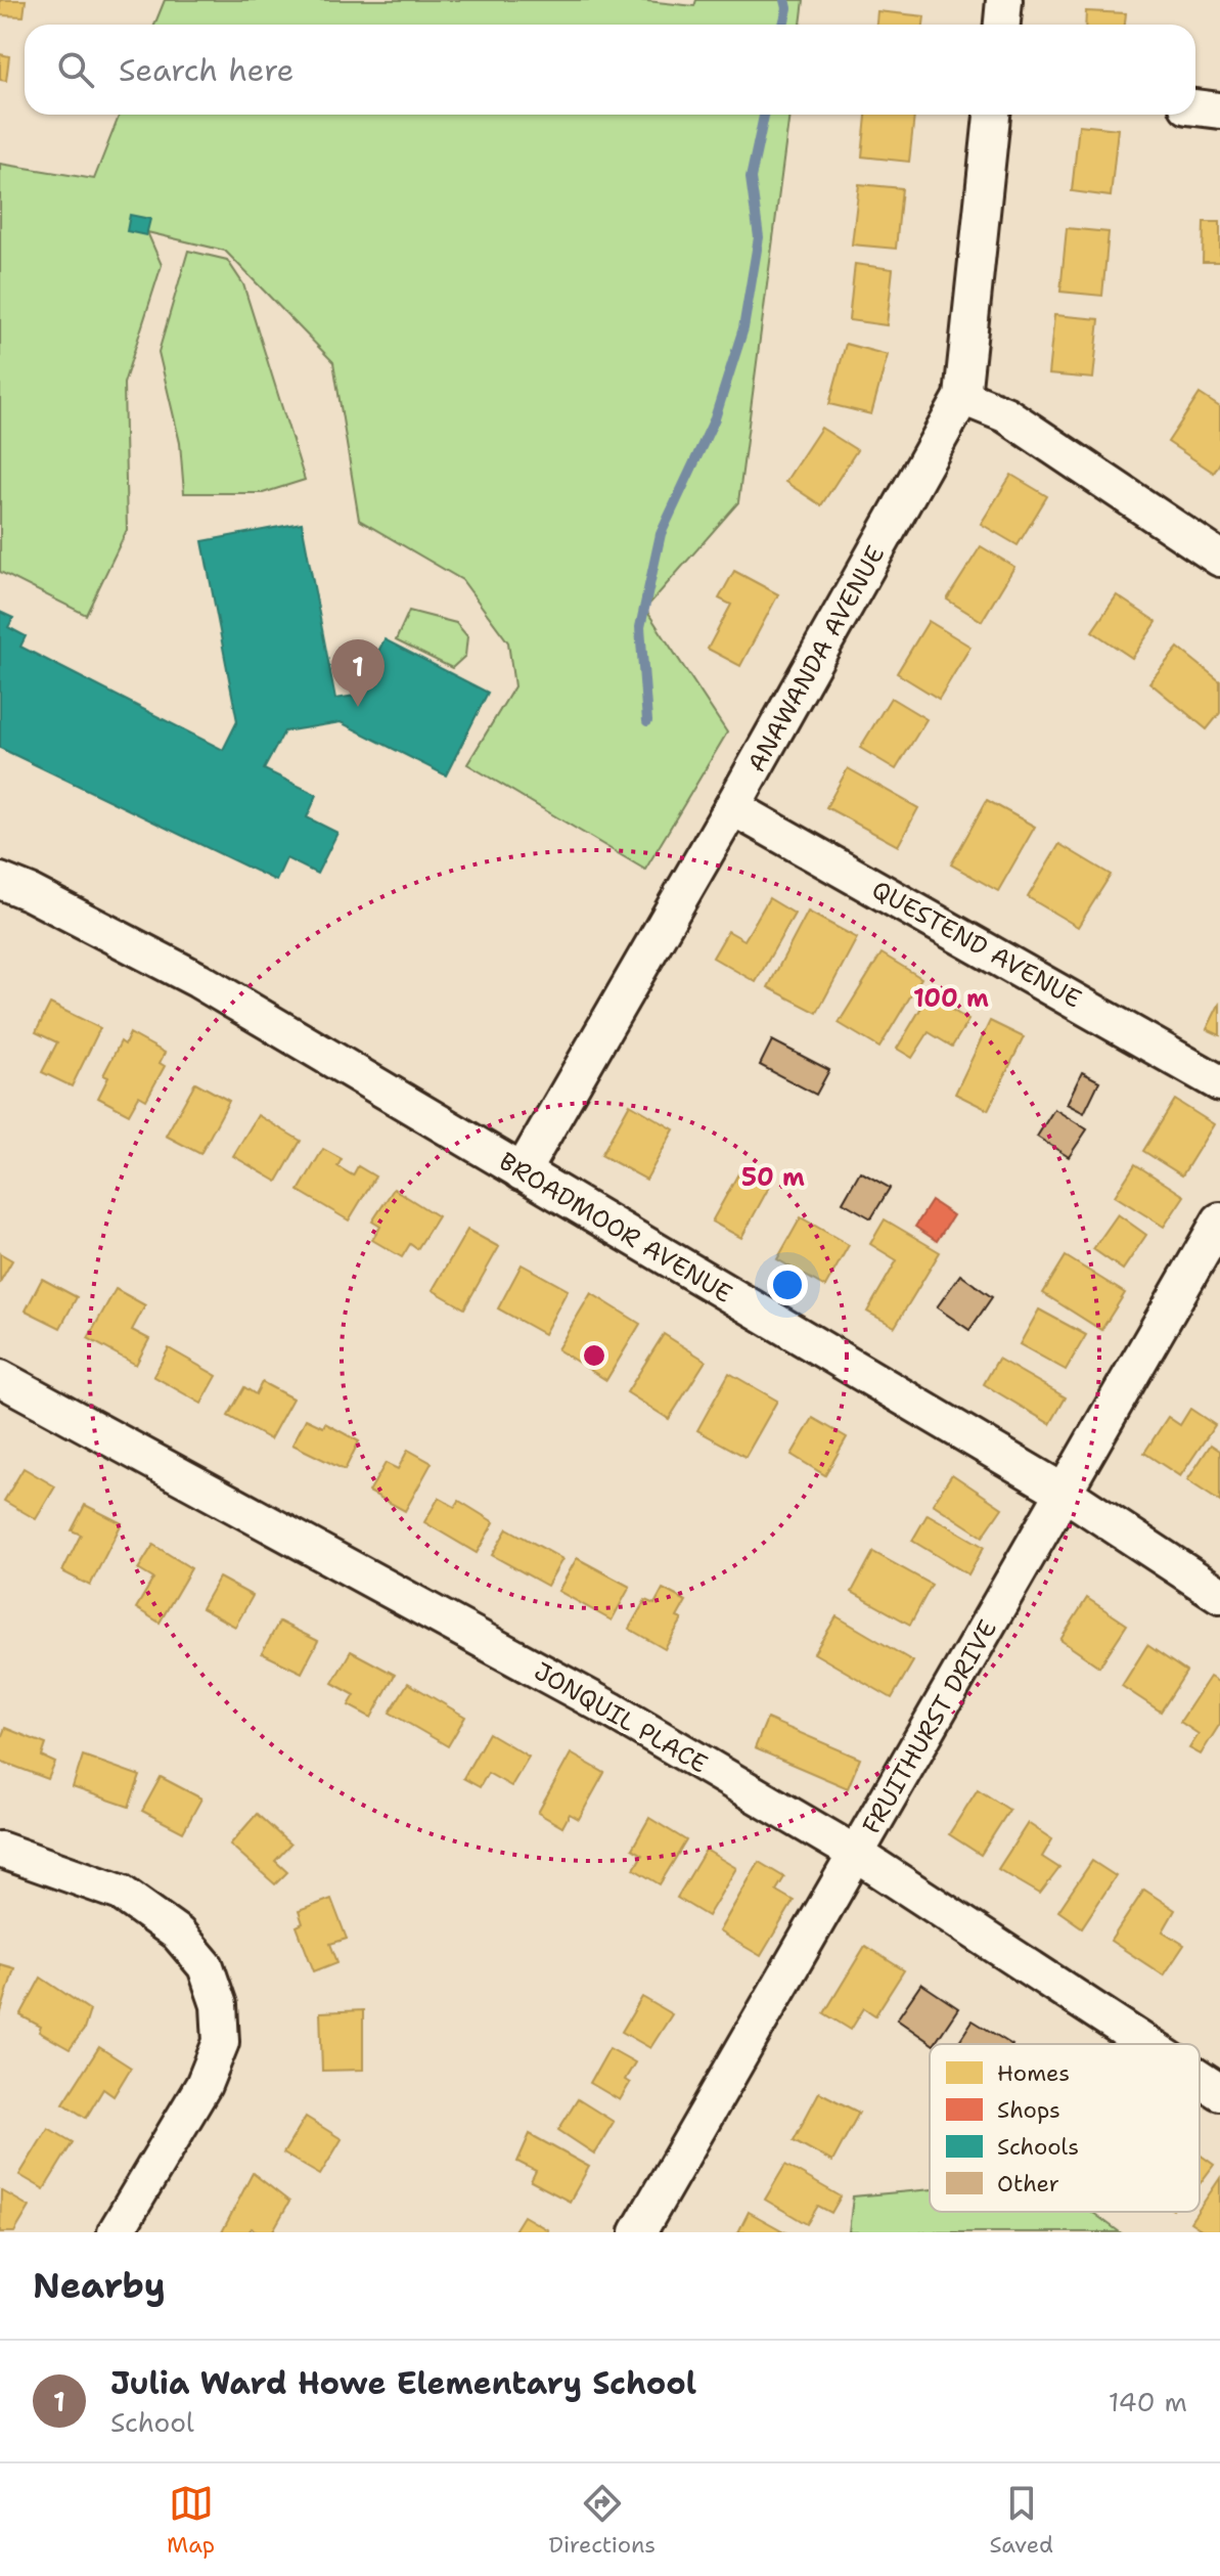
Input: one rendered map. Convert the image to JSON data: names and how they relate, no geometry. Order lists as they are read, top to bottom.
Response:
{
  "streets": {
    "street": [
      "ANAWANDA AVENUE",
      "QUESTEND AVENUE",
      "BROADMOOR AVENUE",
      "JONQUIL PLACE",
      "FRUITHURST DRIVE"
    ]
  },
  "crossings": [
    ["ANAWANDA AVENUE", "QUESTEND AVENUE"],
    ["ANAWANDA AVENUE", "BROADMOOR AVENUE"],
    ["BROADMOOR AVENUE", "FRUITHURST DRIVE"],
    ["JONQUIL PLACE", "FRUITHURST DRIVE"]
  ],
  "legend": [
    "Homes",
    "Shops",
    "Schools",
    "Other"
  ],
  "page": {
    "search": "Search here",
    "pins": "1",
    "heading": "Nearby",
    "list": [
      {
        "mark": "1",
        "name": "Julia Ward Howe Elementary School",
        "note": "School",
        "value": "140 m"
      }
    ],
    "nav": ["Map", "Directions", "Saved"]
  },
  "rings": ["100 m", "50 m"]
}
